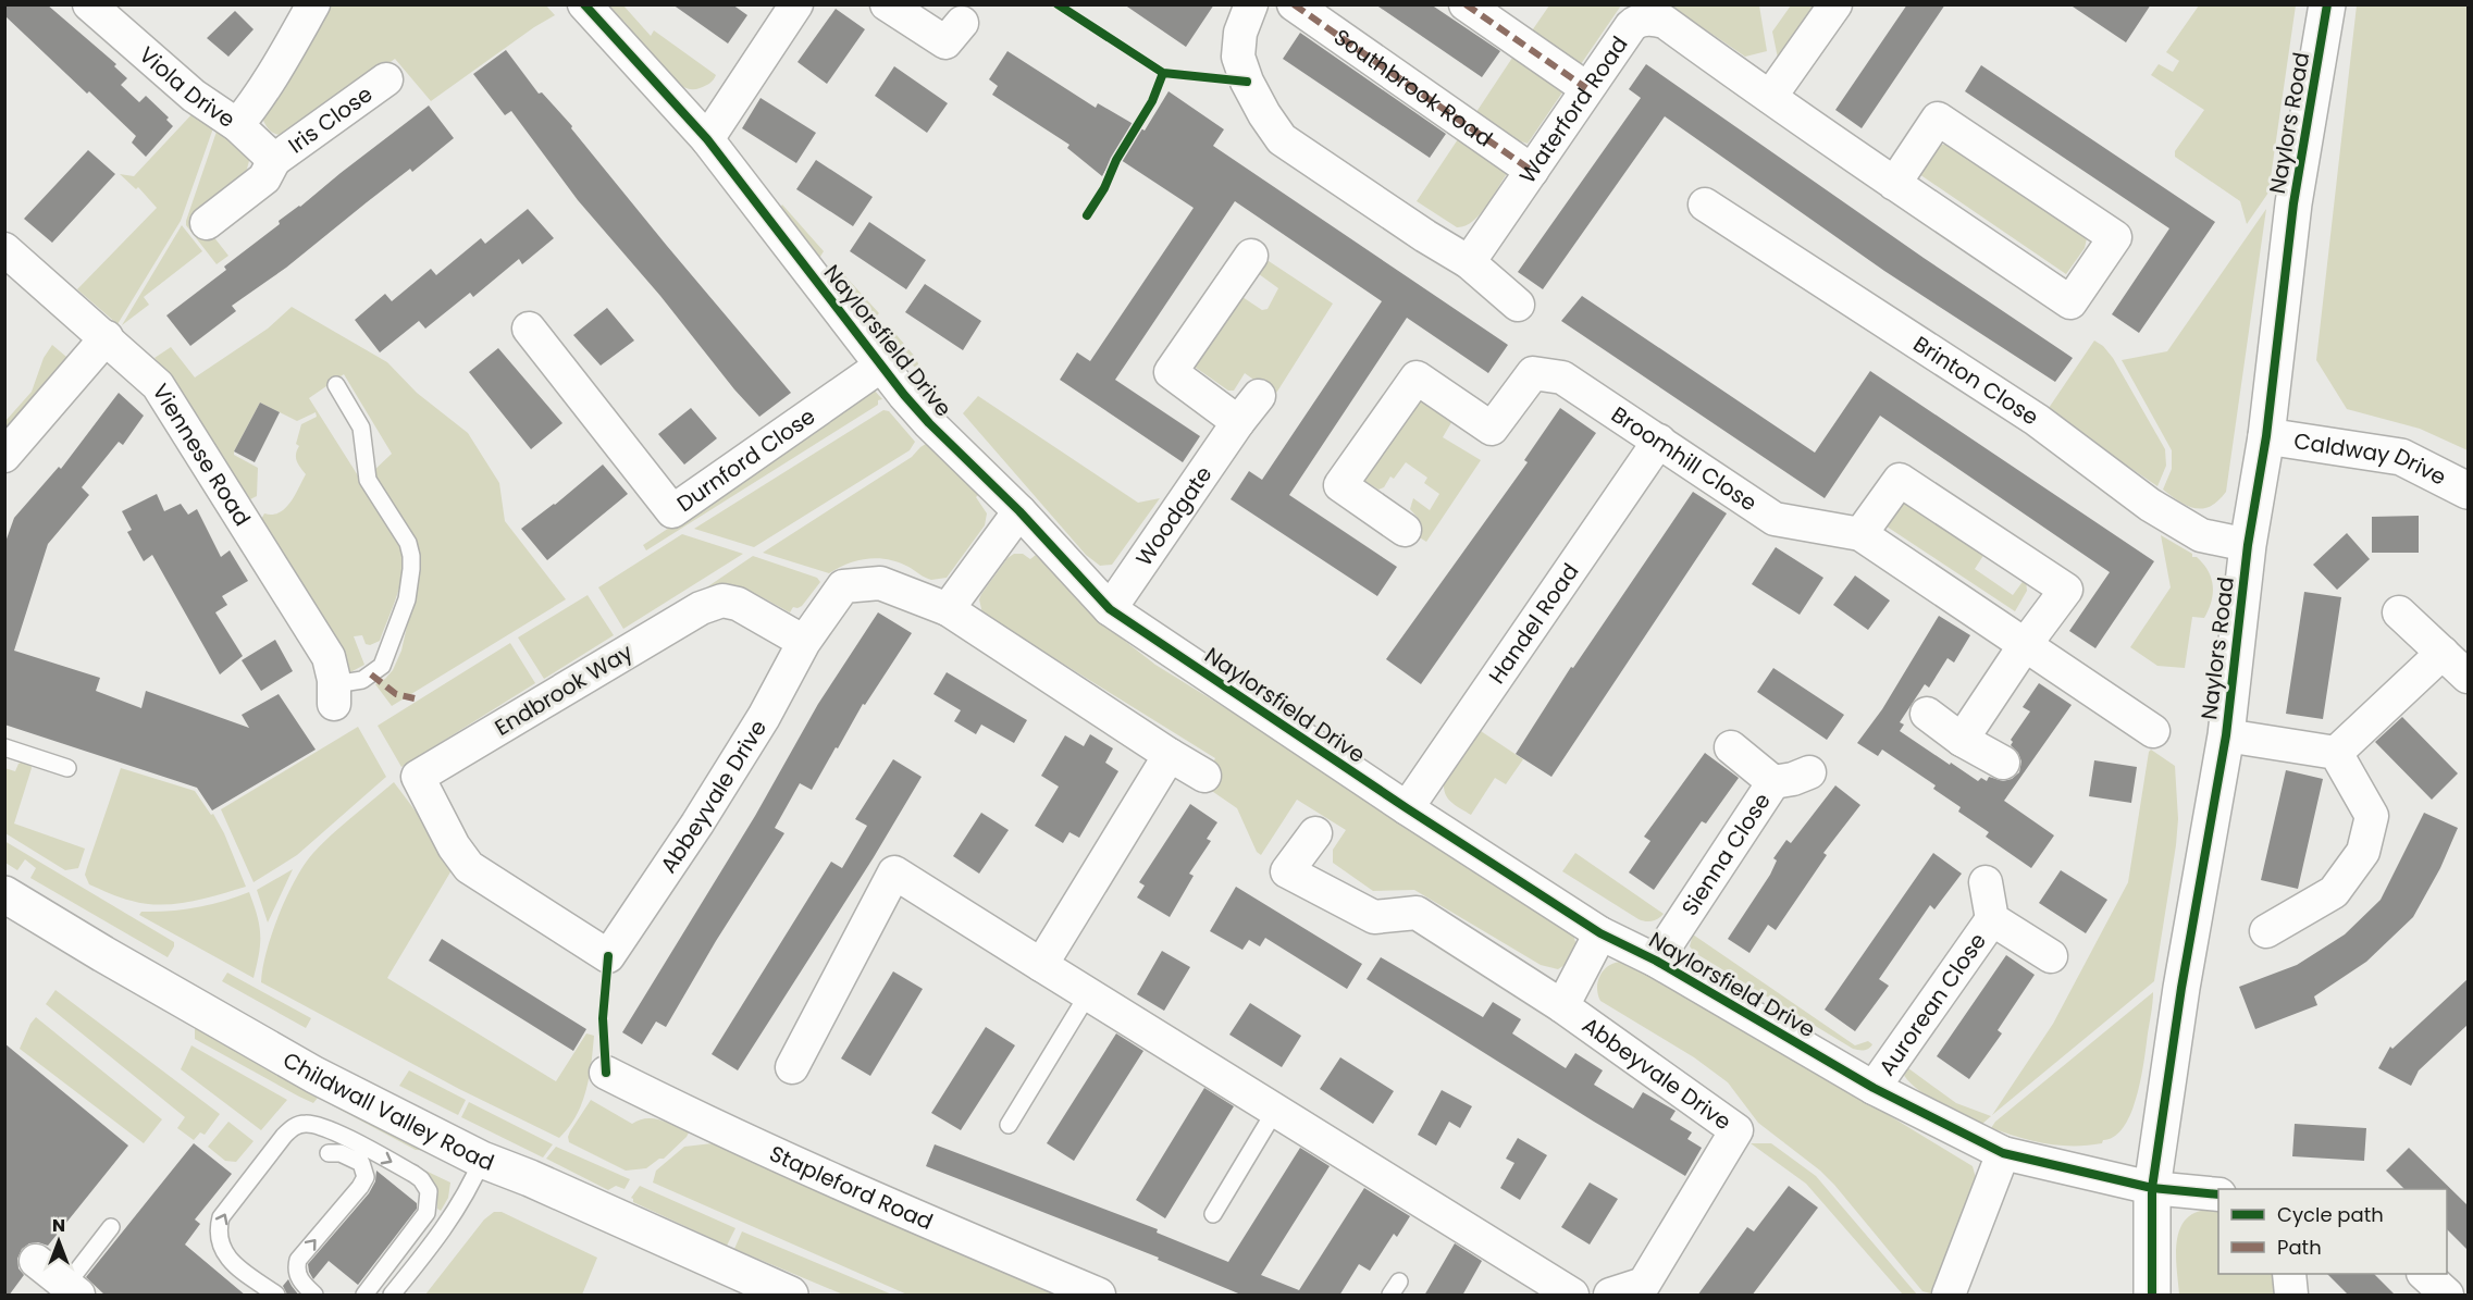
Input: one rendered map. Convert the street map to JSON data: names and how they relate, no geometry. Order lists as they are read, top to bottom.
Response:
{
  "streets": {
    "street": [
      "Viola Drive",
      "Southbrook Road",
      "Waterford Road",
      "Iris Close",
      "Naylors Road",
      "Naylorsfield Drive",
      "Brinton Close",
      "Viennese Road",
      "Durnford Close",
      "Broomhill Close",
      "Caldway Drive",
      "Woodgate",
      "Handel Road",
      "Endbrook Way",
      "Abbeyvale Drive",
      "Sienna Close",
      "Aurorean Close",
      "Childwall Valley Road",
      "Stapleford Road"
    ]
  },
  "crossings": [
    ["Viola Drive", "Iris Close"],
    ["Southbrook Road", "Waterford Road"],
    ["Naylors Road", "Naylorsfield Drive"],
    ["Naylors Road", "Brinton Close"],
    ["Naylors Road", "Caldway Drive"],
    ["Naylorsfield Drive", "Durnford Close"],
    ["Naylorsfield Drive", "Woodgate"],
    ["Naylorsfield Drive", "Handel Road"],
    ["Naylorsfield Drive", "Abbeyvale Drive"],
    ["Naylorsfield Drive", "Sienna Close"],
    ["Naylorsfield Drive", "Aurorean Close"],
    ["Broomhill Close", "Handel Road"],
    ["Endbrook Way", "Abbeyvale Drive"]
  ],
  "legend": ["Cycle path", "Path"],
  "north": "top"
}
